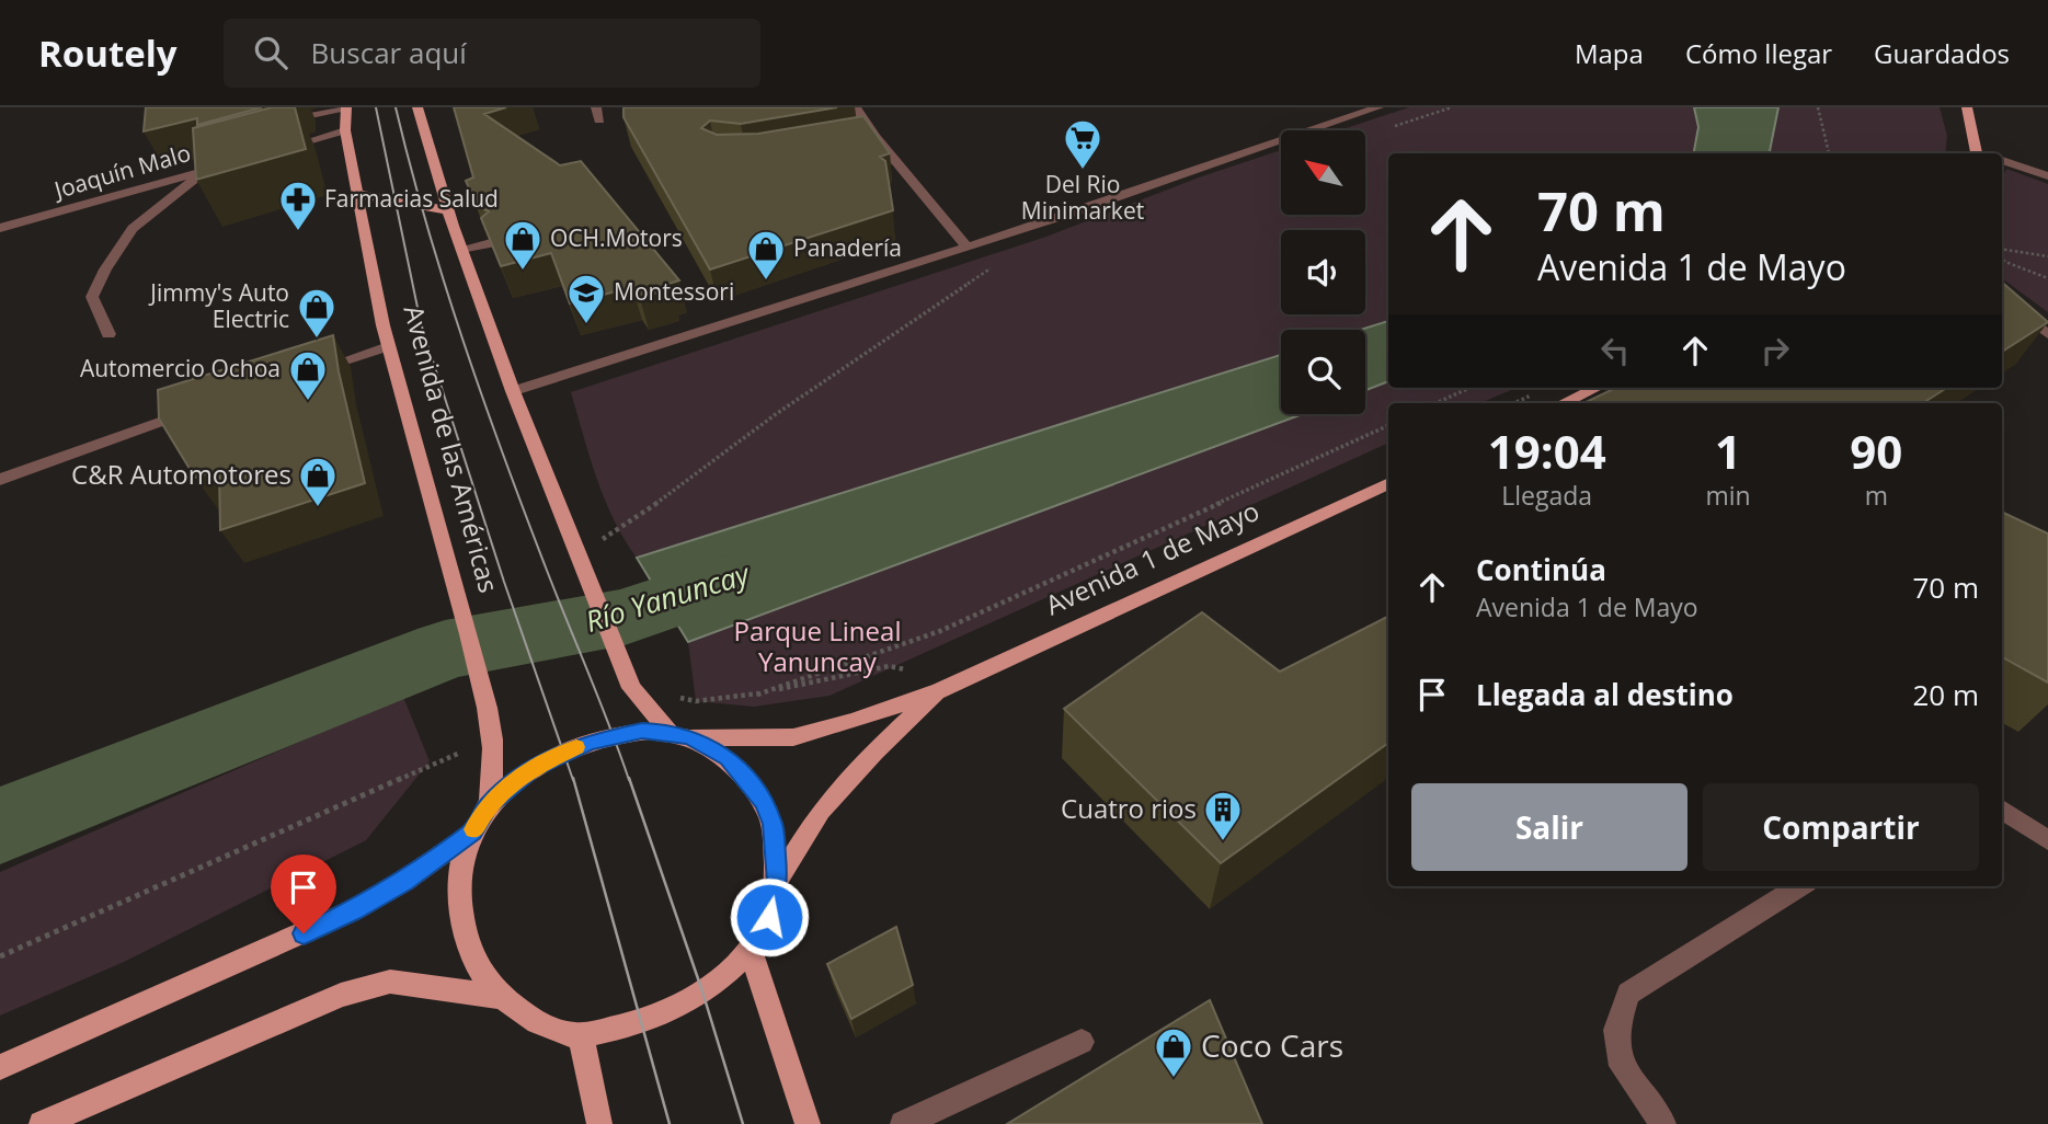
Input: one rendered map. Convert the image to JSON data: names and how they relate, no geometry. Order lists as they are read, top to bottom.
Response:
{
  "streets": {
    "main road": ["Avenida de las Américas", "Avenida 1 de Mayo"],
    "street": ["Joaquín Malo"]
  },
  "crossings": [
    ["Avenida de las Américas", "Avenida 1 de Mayo"]
  ],
  "water": ["Río Yanuncay"],
  "parks": ["Parque Lineal Yanuncay"],
  "places": {
    "supermarket": ["Del Rio Minimarket"],
    "pharmacy": ["Farmacias Salud"],
    "shop": [
      "OCH.Motors",
      "Panadería",
      "Jimmy's Auto Electric",
      "Automercio Ochoa",
      "C&R Automotores",
      "Coco Cars"
    ],
    "school or university": ["Montessori"],
    "building": ["Cuatro rios"]
  },
  "north": "top left",
  "page": {
    "header": "Routely",
    "search": "Buscar aquí",
    "nav": ["Mapa", "Cómo llegar", "Guardados"],
    "turn": ["70 m", "Avenida 1 de Mayo"],
    "eta": [
      "19:04",
      "Llegada",
      "1",
      "min",
      "90",
      "m"
    ],
    "list": [
      {
        "name": "Continúa",
        "note": "Avenida 1 de Mayo",
        "value": "70 m"
      },
      {
        "name": "Llegada al destino",
        "value": "20 m"
      }
    ],
    "buttons": ["Salir", "Compartir"]
  }
}
